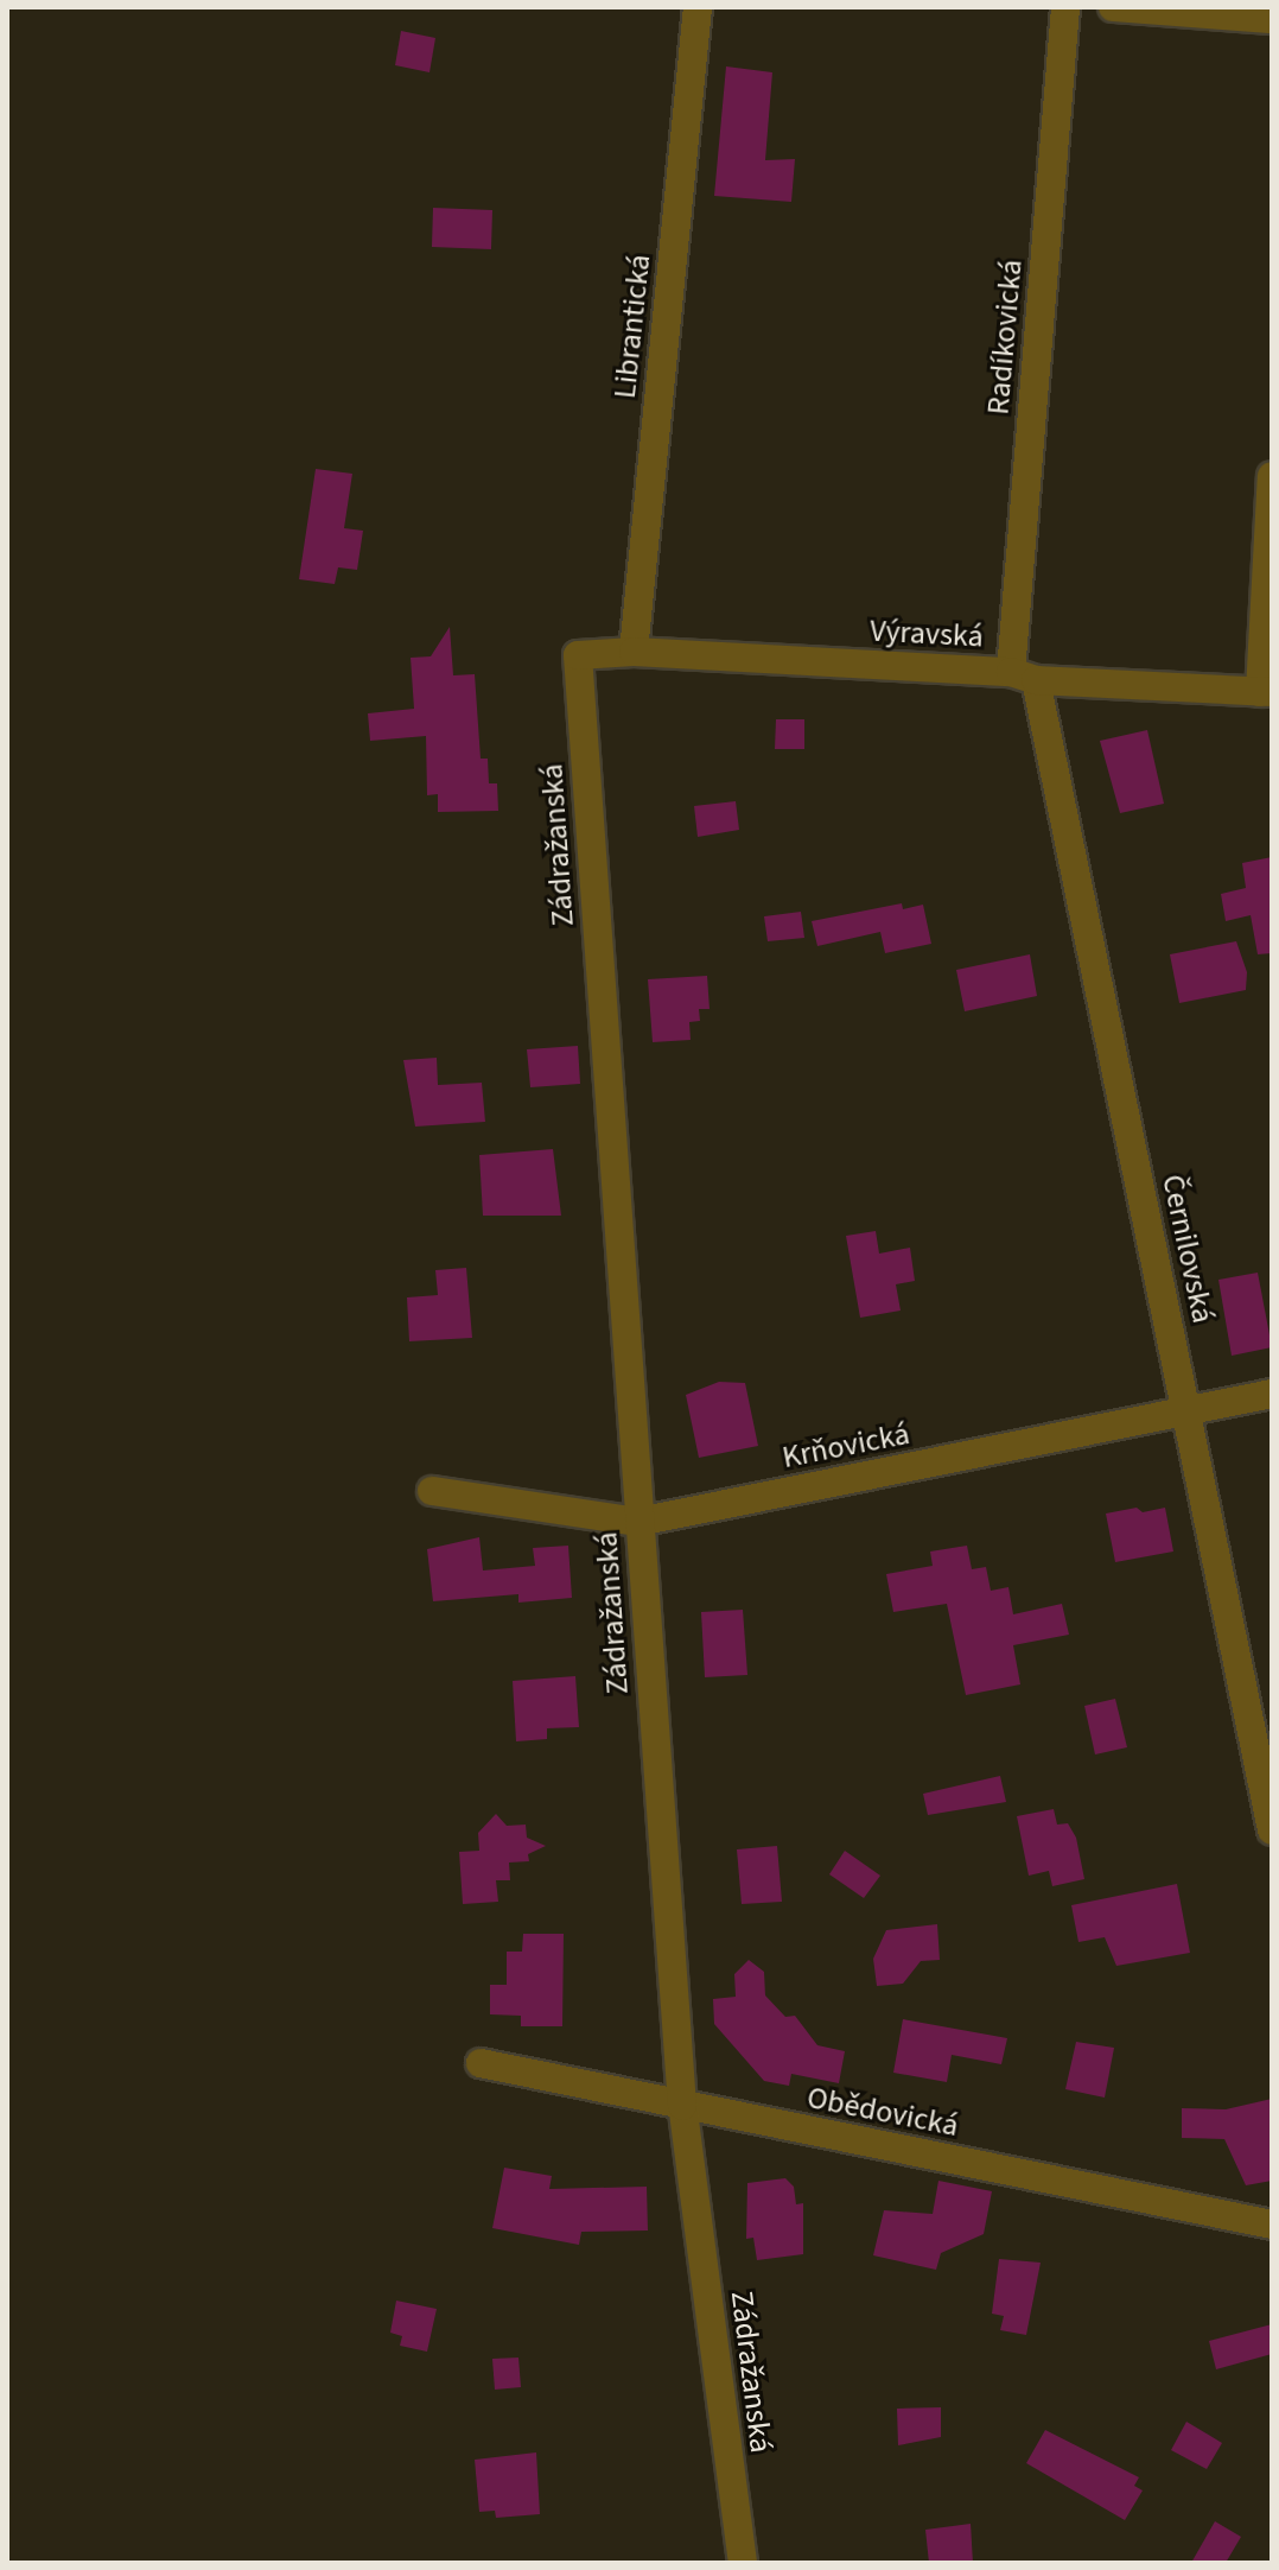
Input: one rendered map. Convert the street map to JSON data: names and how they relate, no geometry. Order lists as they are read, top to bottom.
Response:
{
  "streets": {
    "street": [
      "Librantická",
      "Radíkovická",
      "Výravská",
      "Zádražanská",
      "Černilovská",
      "Krňovická",
      "Obědovická"
    ]
  },
  "crossings": [
    ["Librantická", "Výravská"],
    ["Radíkovická", "Výravská"],
    ["Radíkovická", "Černilovská"],
    ["Výravská", "Zádražanská"],
    ["Výravská", "Černilovská"],
    ["Zádražanská", "Krňovická"],
    ["Zádražanská", "Obědovická"],
    ["Černilovská", "Krňovická"]
  ]
}
